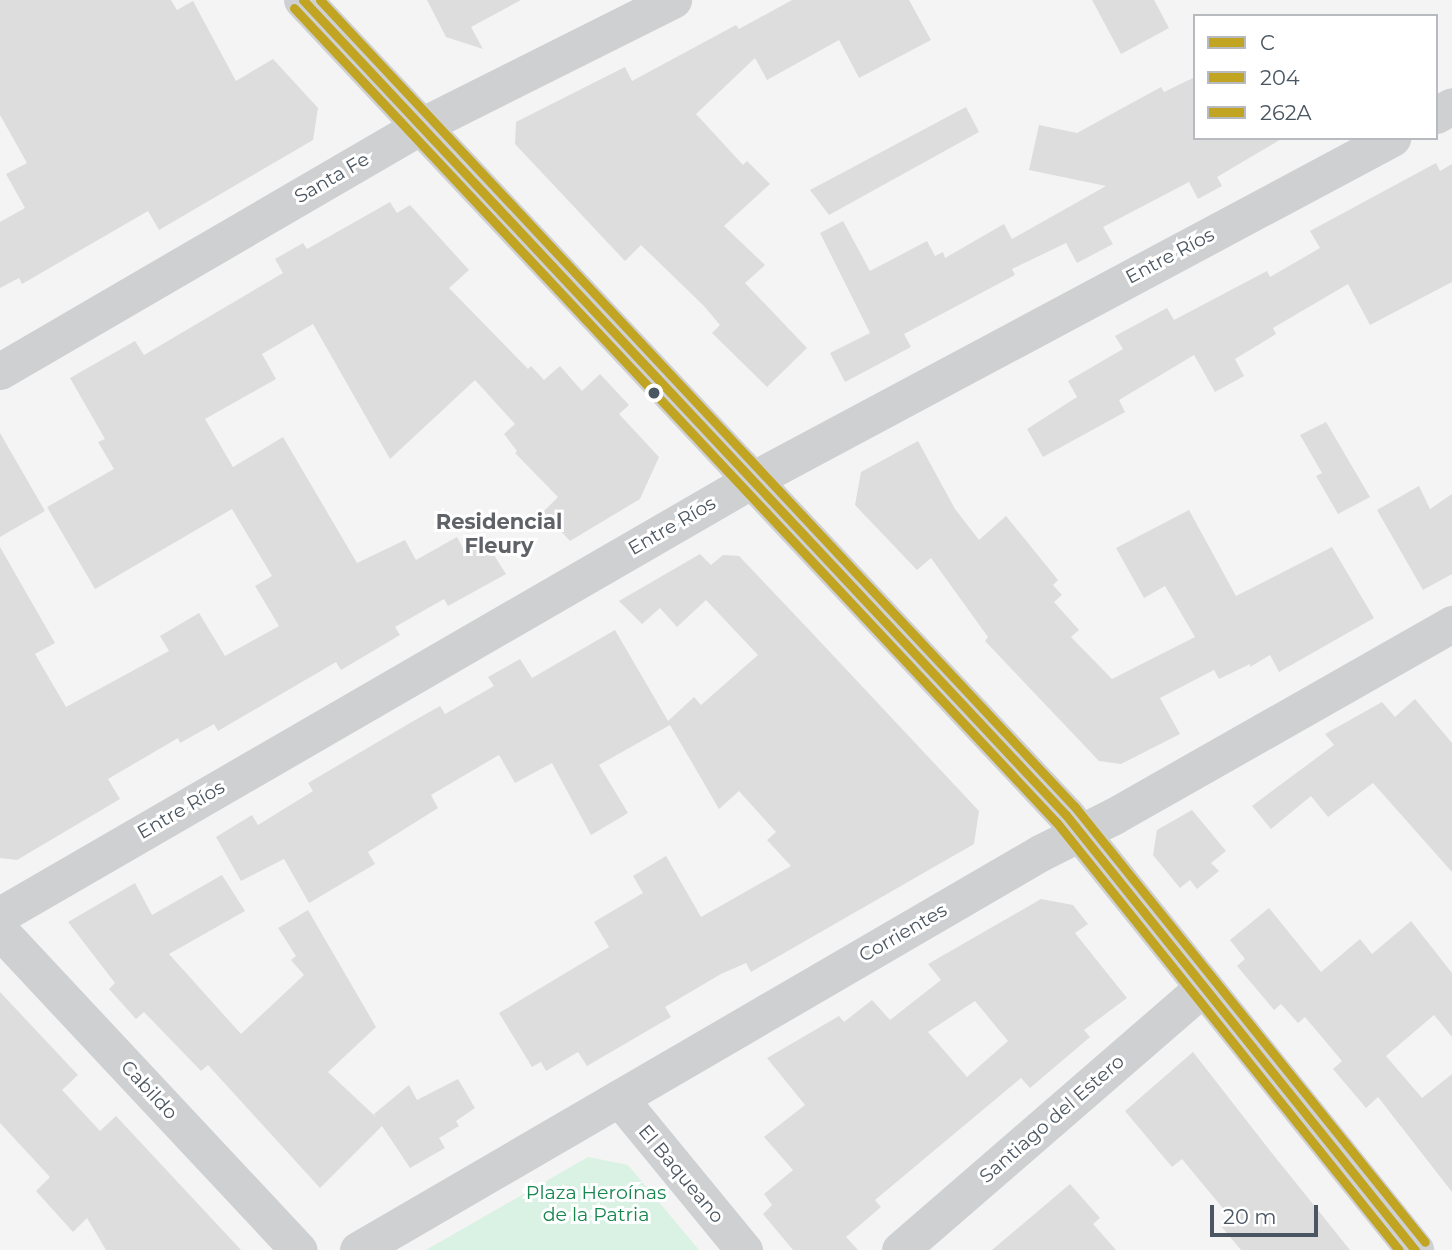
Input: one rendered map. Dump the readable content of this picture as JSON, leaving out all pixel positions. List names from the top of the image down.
{
  "streets": {
    "street": [
      "Santa Fe",
      "Entre Ríos",
      "Corrientes",
      "Cabildo",
      "Santiago del Estero",
      "El Baqueano"
    ]
  },
  "crossings": [
    ["Corrientes", "El Baqueano"]
  ],
  "districts": ["Residencial Fleury"],
  "parks": ["Plaza Heroínas de la Patria"],
  "lines": ["transit line C", "transit line 262A", "transit line 204"],
  "legend": ["C", "204", "262A"],
  "scale_bar": "20 m"
}
